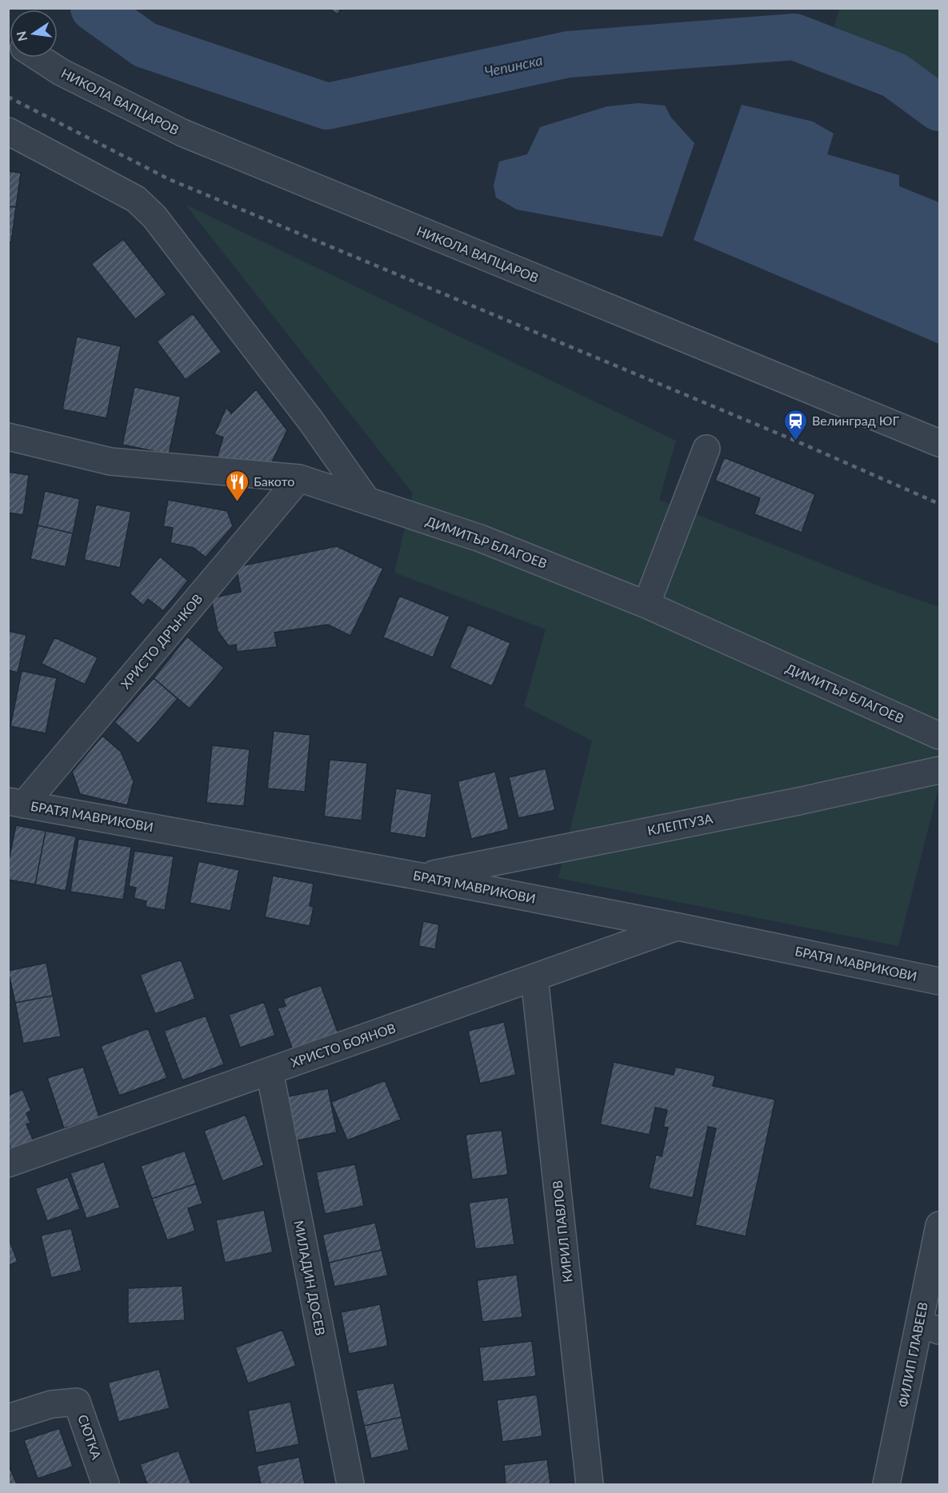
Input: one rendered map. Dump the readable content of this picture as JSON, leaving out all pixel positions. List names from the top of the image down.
{
  "streets": {
    "street": [
      "НИКОЛА ВАПЦАРОВ",
      "ДИМИТЪР БЛАГОЕВ",
      "ХРИСТО ДРЪНКОВ",
      "БРАТЯ МАВРИКОВИ",
      "КЛЕПТУЗА",
      "ХРИСТО БОЯНОВ",
      "КИРИЛ ПАВЛОВ",
      "МИЛАДИН ДОСЕВ",
      "ФИЛИП ГЛАВЕЕВ",
      "СЮТКА"
    ]
  },
  "crossings": [
    ["ДИМИТЪР БЛАГОЕВ", "ХРИСТО ДРЪНКОВ"],
    ["ХРИСТО ДРЪНКОВ", "БРАТЯ МАВРИКОВИ"],
    ["БРАТЯ МАВРИКОВИ", "КЛЕПТУЗА"],
    ["БРАТЯ МАВРИКОВИ", "ХРИСТО БОЯНОВ"],
    ["ХРИСТО БОЯНОВ", "КИРИЛ ПАВЛОВ"],
    ["ХРИСТО БОЯНОВ", "МИЛАДИН ДОСЕВ"]
  ],
  "water": ["Чепинска"],
  "places": {
    "station": ["Велинград ЮГ"],
    "restaurant": ["Бакото"]
  },
  "north": "left"
}
